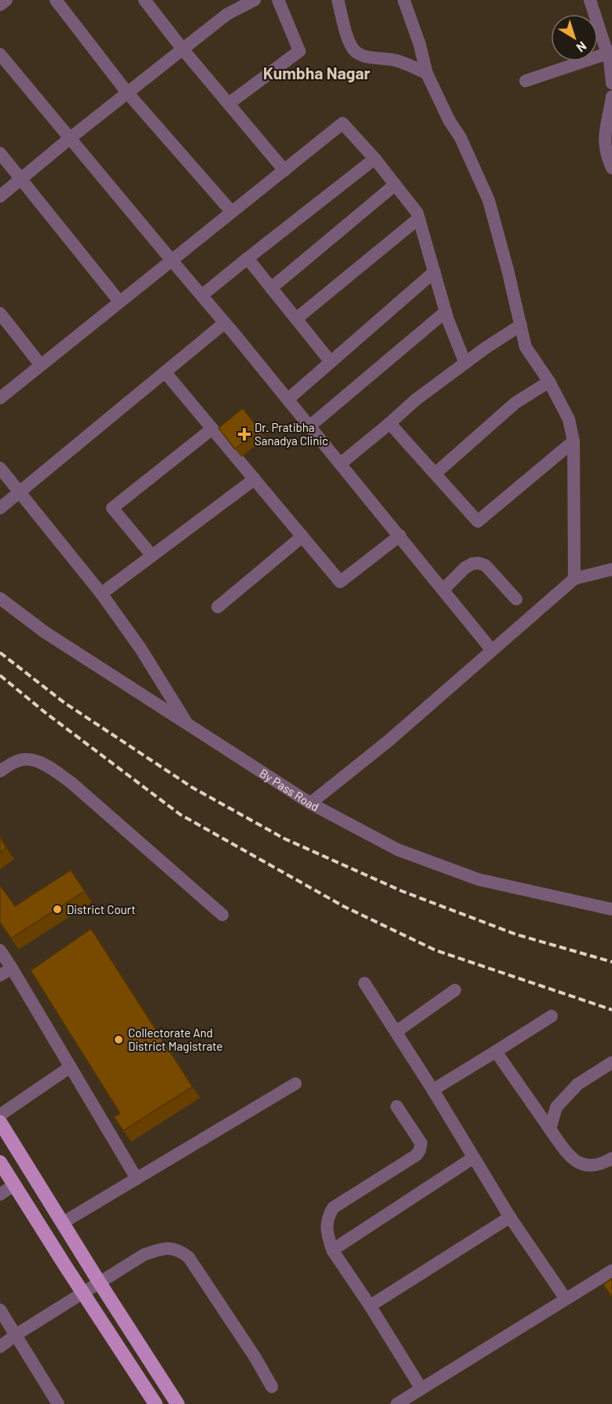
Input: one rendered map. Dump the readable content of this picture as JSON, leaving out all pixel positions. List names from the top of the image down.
{
  "streets": {
    "street": ["By Pass Road"]
  },
  "districts": ["Kumbha Nagar"],
  "places": {
    "health": ["Dr. Pratibha Sanadya Clinic"],
    "other": ["District Court", "Collectorate And District Magistrate"]
  },
  "north": "bottom right"
}
